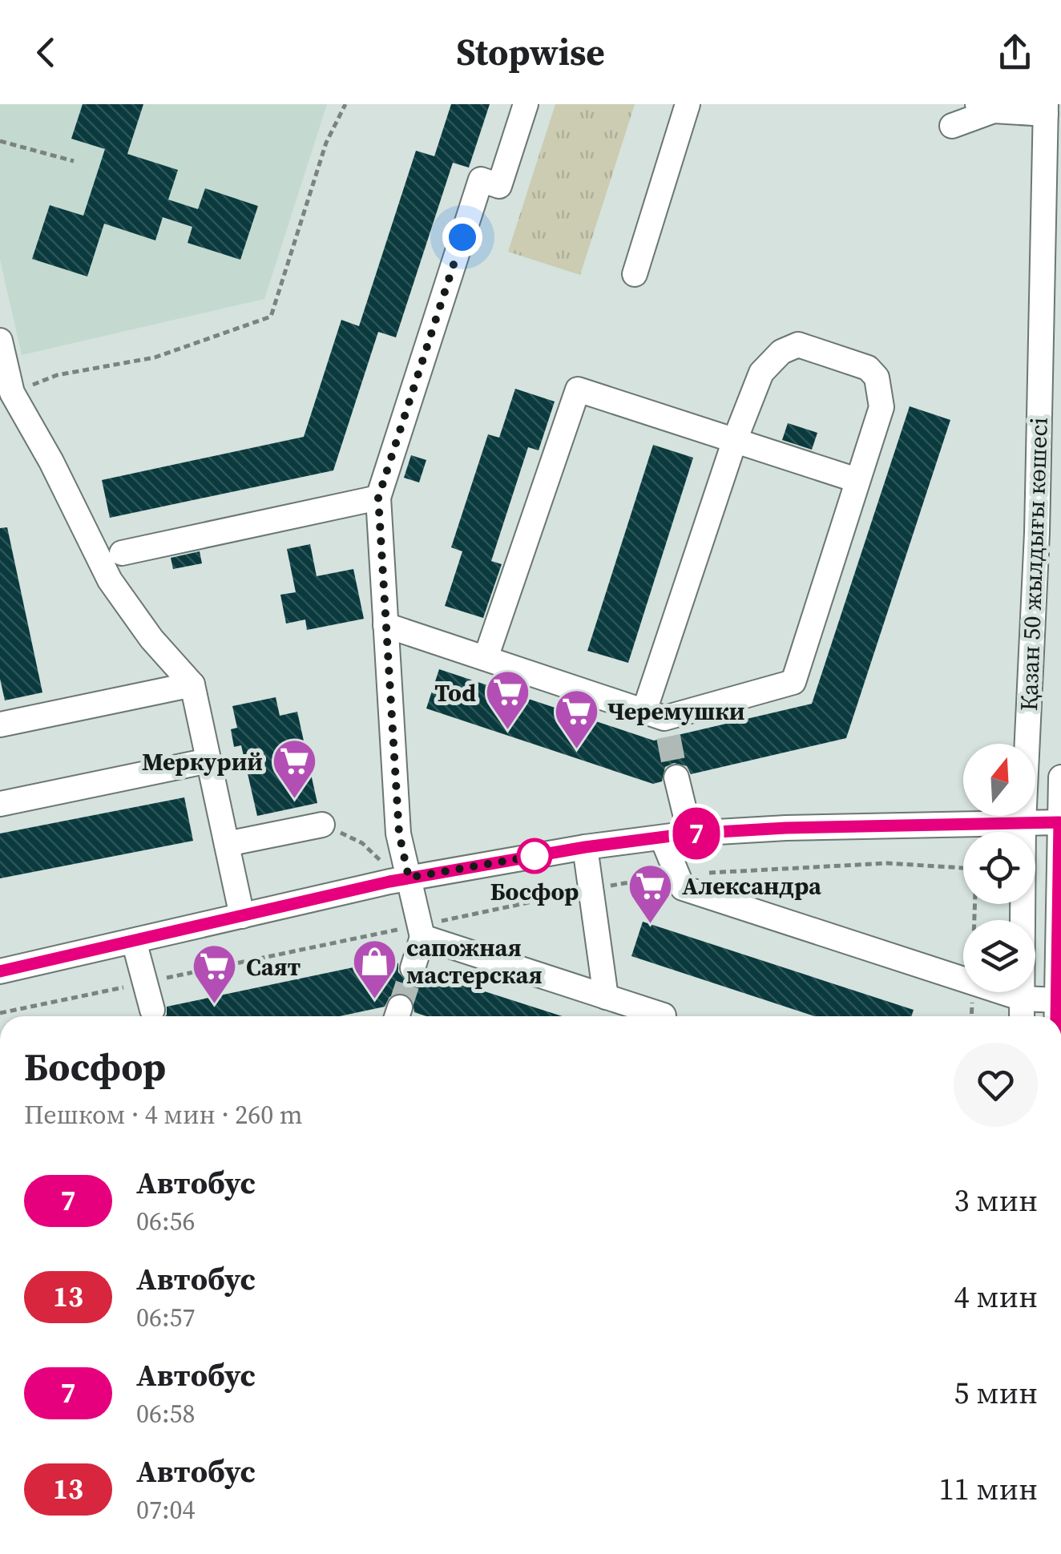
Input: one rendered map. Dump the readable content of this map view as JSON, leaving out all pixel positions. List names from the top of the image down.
{
  "streets": {
    "street": ["Қазан 50 жылдығы көшесі"]
  },
  "places": {
    "supermarket": [
      "Tod",
      "Черемушки",
      "Меркурий",
      "Александра",
      "Саят"
    ],
    "other": ["Босфор"],
    "shop": ["сапожная мастерская"]
  },
  "lines": ["bus line 7"],
  "north": "top",
  "page": {
    "header": "Stopwise",
    "on_map": "7",
    "heading": ["Босфор", "Пешком · 4 мин · 260 m"],
    "list": [
      {
        "mark": "7",
        "name": "Автобус",
        "note": "06:56",
        "value": "3 мин"
      },
      {
        "mark": "13",
        "name": "Автобус",
        "note": "06:57",
        "value": "4 мин"
      },
      {
        "mark": "7",
        "name": "Автобус",
        "note": "06:58",
        "value": "5 мин"
      },
      {
        "mark": "13",
        "name": "Автобус",
        "note": "07:04",
        "value": "11 мин"
      }
    ]
  }
}
